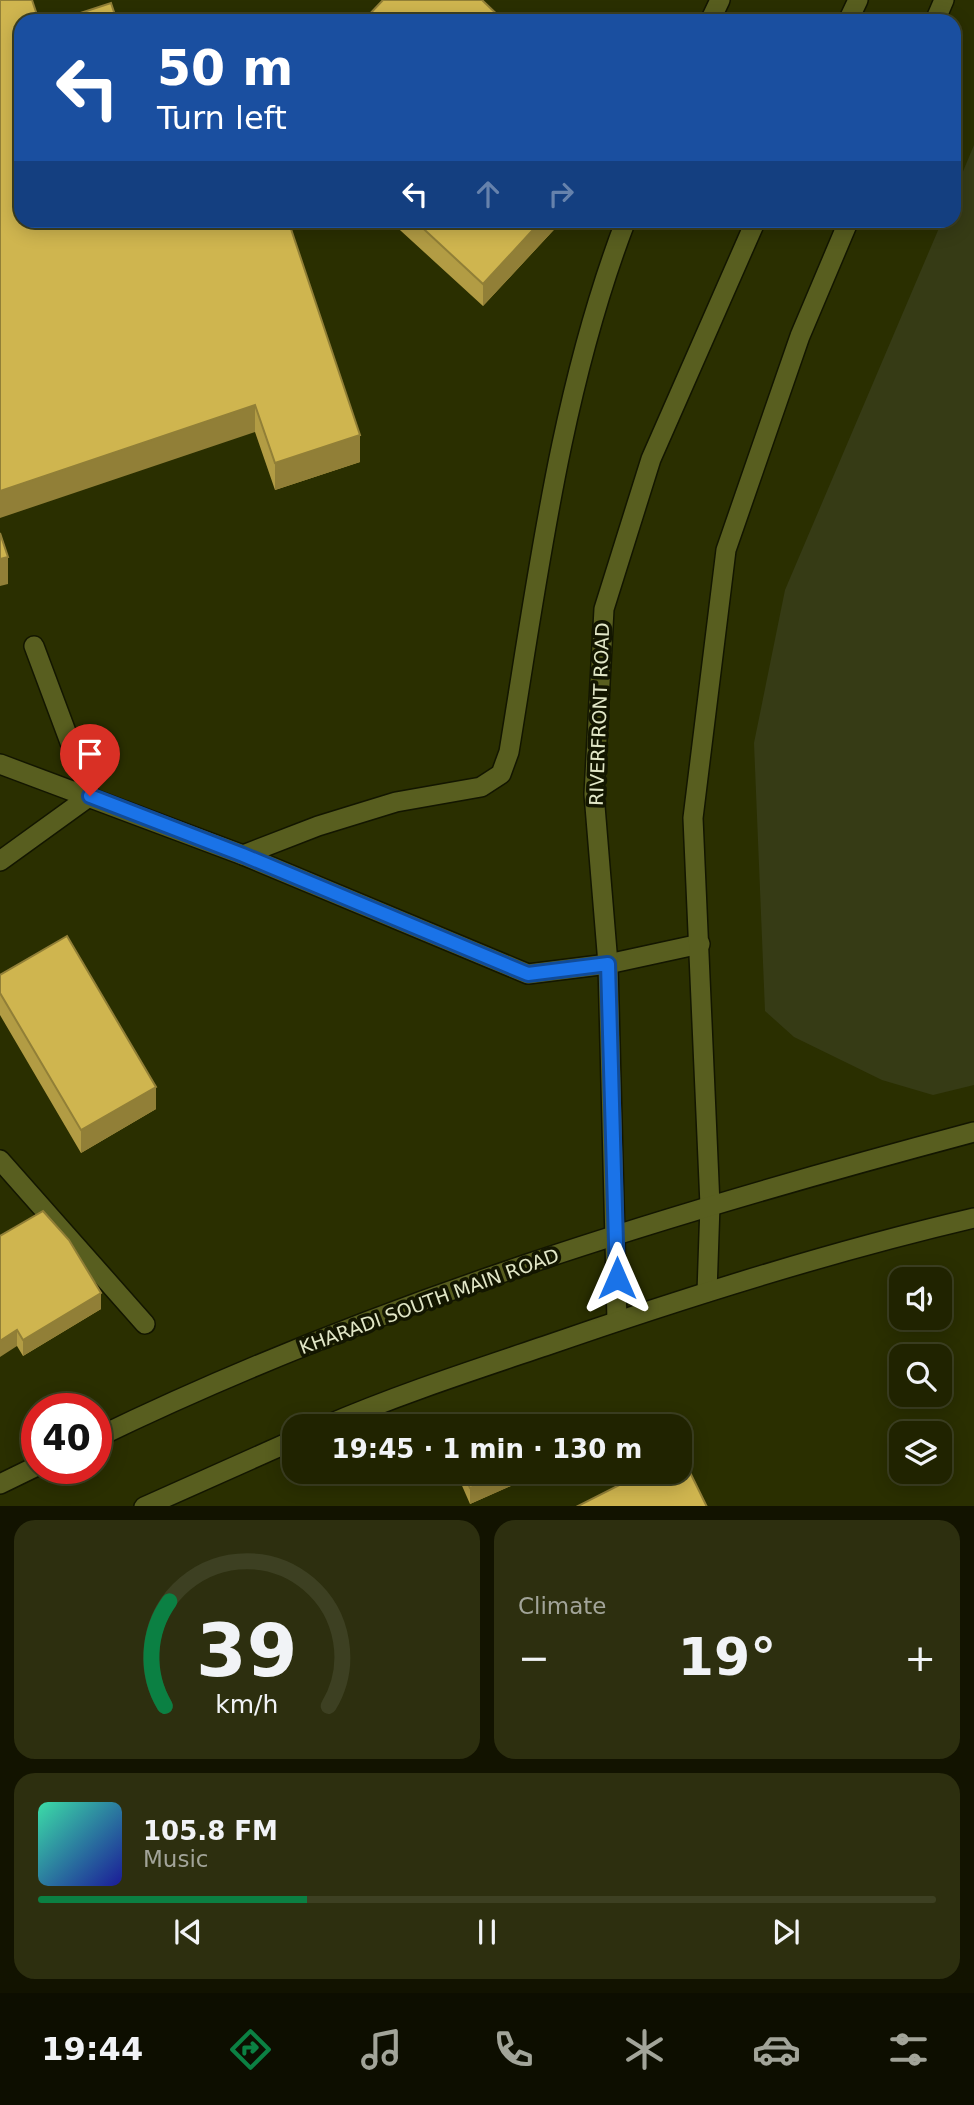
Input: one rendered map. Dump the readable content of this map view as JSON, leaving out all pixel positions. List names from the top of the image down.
{
  "streets": {
    "street": ["RIVERFRONT ROAD", "KHARADI SOUTH MAIN ROAD"]
  },
  "crossings": [
    ["RIVERFRONT ROAD", "KHARADI SOUTH MAIN ROAD"]
  ],
  "page": {
    "turn": ["50 m", "Turn left"],
    "limit": "40",
    "trip": "19:45 · 1 min · 130 m",
    "tile": "Climate",
    "heat": ["−", "19°", "+"],
    "song": ["105.8 FM", "Music"],
    "tabs": "19:44",
    "gauge": ["39", "km/h"]
  }
}
